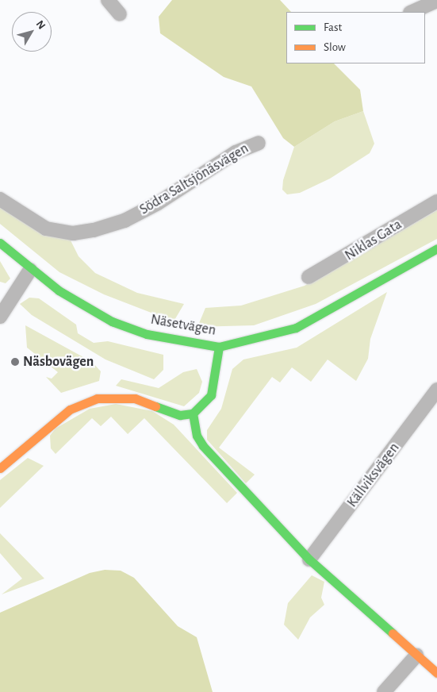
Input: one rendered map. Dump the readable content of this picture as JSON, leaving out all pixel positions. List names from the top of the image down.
{
  "streets": {
    "street": [
      "Södra Saltsjönäsvägen",
      "Niklas Gata",
      "Näsetvägen",
      "Källviksvägen"
    ]
  },
  "places": ["Näsbovägen"],
  "legend": ["Fast", "Slow"],
  "north": "top right"
}
